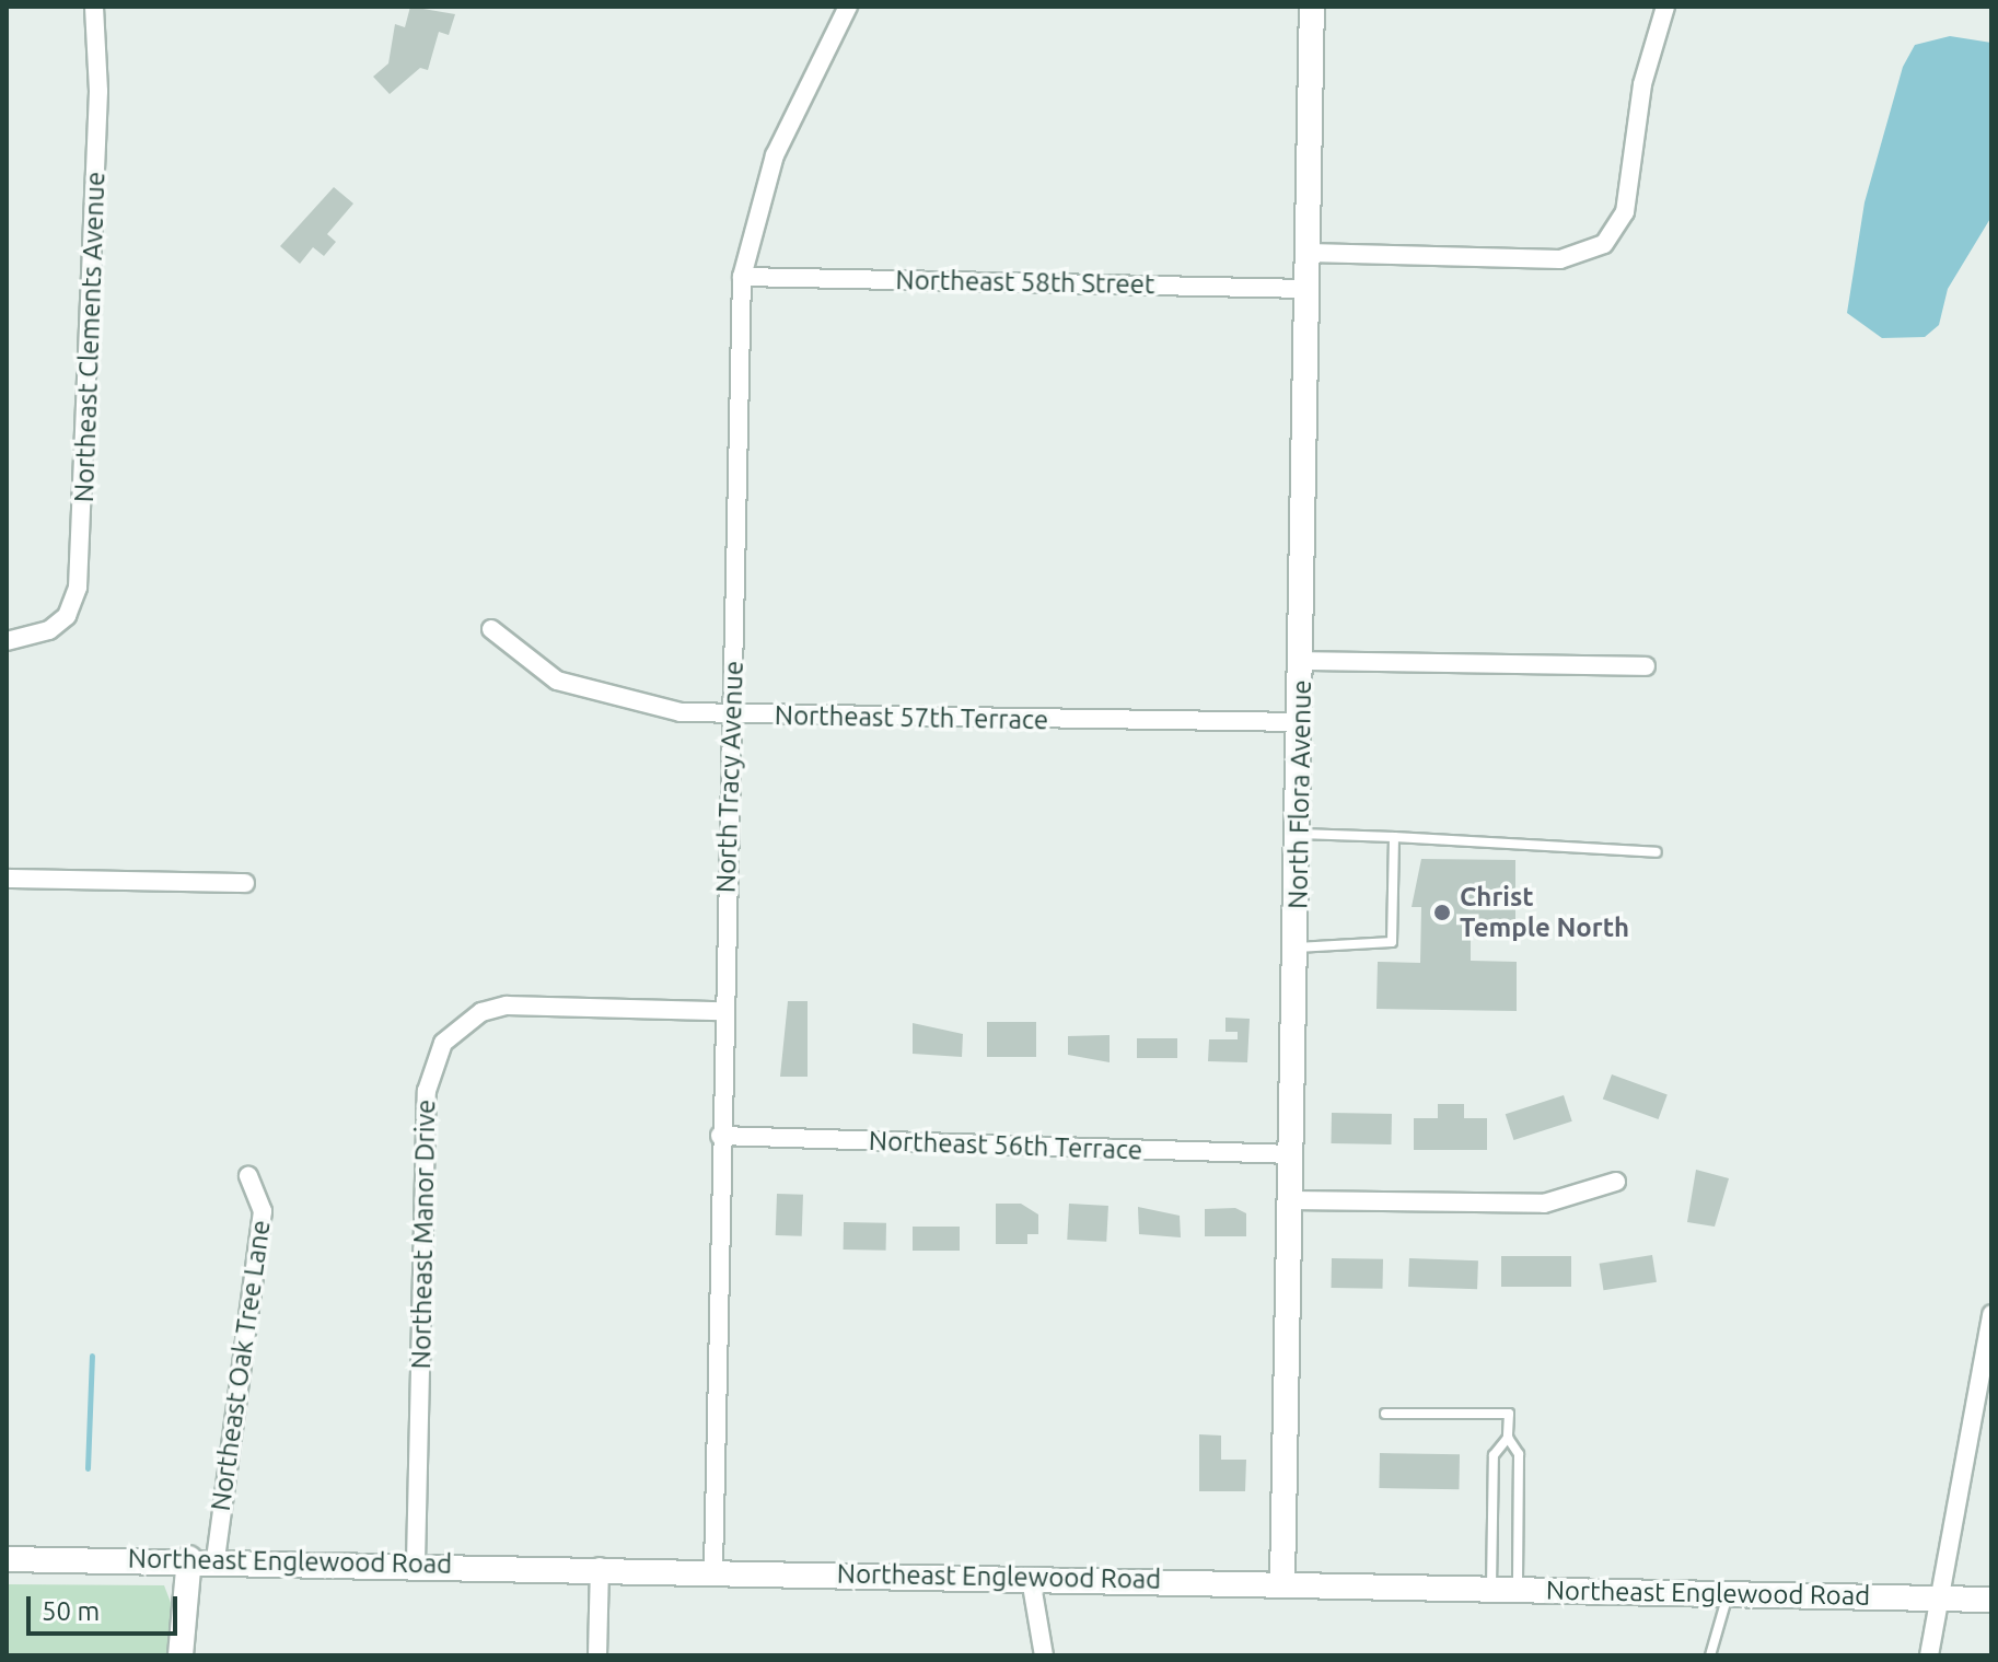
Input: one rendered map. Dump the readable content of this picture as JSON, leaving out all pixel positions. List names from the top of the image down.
{
  "streets": {
    "main road": ["North Flora Avenue", "Northeast Englewood Road"],
    "street": [
      "Northeast 58th Street",
      "Northeast Clements Avenue",
      "Northeast 57th Terrace",
      "North Tracy Avenue",
      "Northeast 56th Terrace",
      "Northeast Manor Drive",
      "Northeast Oak Tree Lane"
    ]
  },
  "crossings": [
    ["Northeast 58th Street", "North Tracy Avenue"],
    ["Northeast 58th Street", "North Flora Avenue"],
    ["Northeast 57th Terrace", "North Tracy Avenue"],
    ["Northeast 57th Terrace", "North Flora Avenue"],
    ["North Tracy Avenue", "Northeast 56th Terrace"],
    ["North Tracy Avenue", "Northeast Manor Drive"],
    ["North Tracy Avenue", "Northeast Englewood Road"],
    ["North Flora Avenue", "Northeast 56th Terrace"],
    ["North Flora Avenue", "Northeast Englewood Road"],
    ["Northeast Manor Drive", "Northeast Englewood Road"],
    ["Northeast Oak Tree Lane", "Northeast Englewood Road"]
  ],
  "places": ["Christ Temple North"],
  "scale_bar": "50 m"
}
